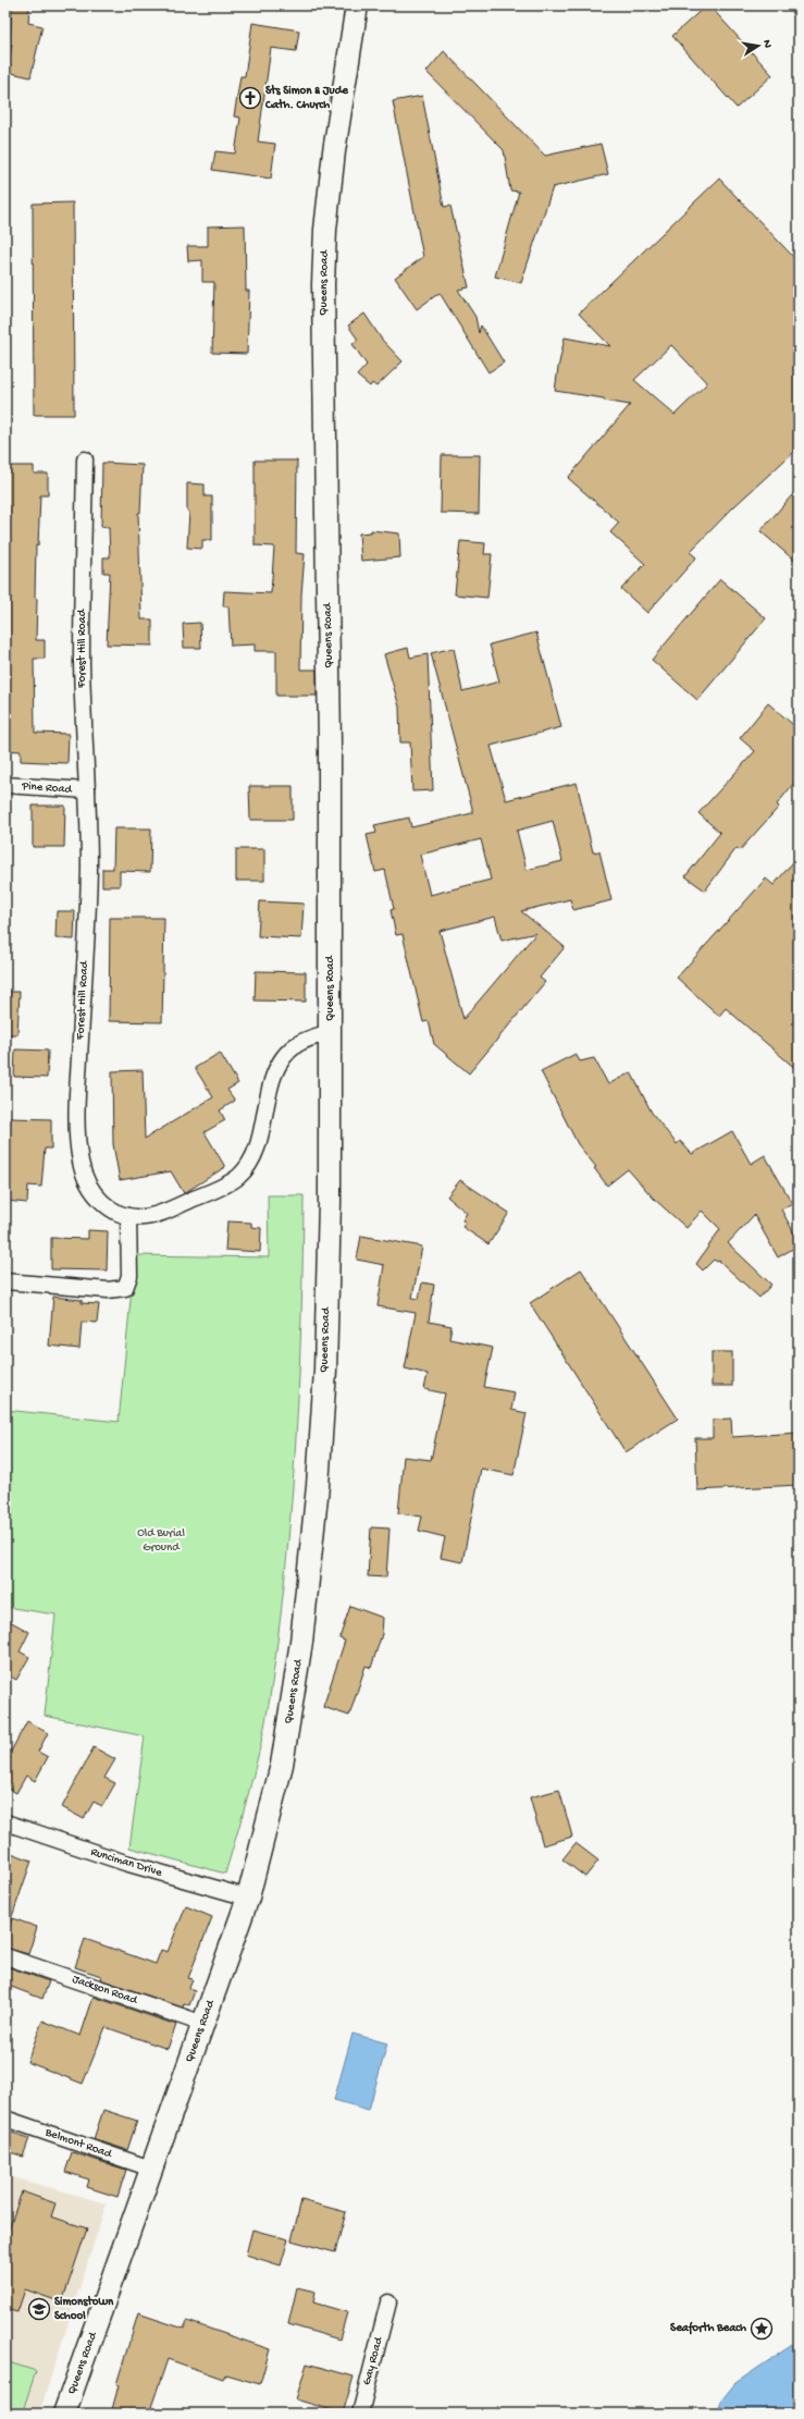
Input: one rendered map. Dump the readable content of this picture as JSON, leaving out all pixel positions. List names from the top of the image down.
{
  "streets": {
    "main road": ["Queens Road"],
    "street": [
      "Forest Hill Road",
      "Pine Road",
      "Runciman Drive",
      "Jackson Road",
      "Belmont Road",
      "Gay Road"
    ]
  },
  "crossings": [
    ["Queens Road", "Forest Hill Road"],
    ["Queens Road", "Runciman Drive"],
    ["Queens Road", "Jackson Road"],
    ["Queens Road", "Belmont Road"],
    ["Forest Hill Road", "Pine Road"]
  ],
  "parks": ["Old Burial Ground"],
  "places": {
    "church": ["Sts Simon & Jude Cath. Church"],
    "school or university": ["Simonstown School"],
    "place": ["Seaforth Beach"]
  },
  "north": "right"
}
